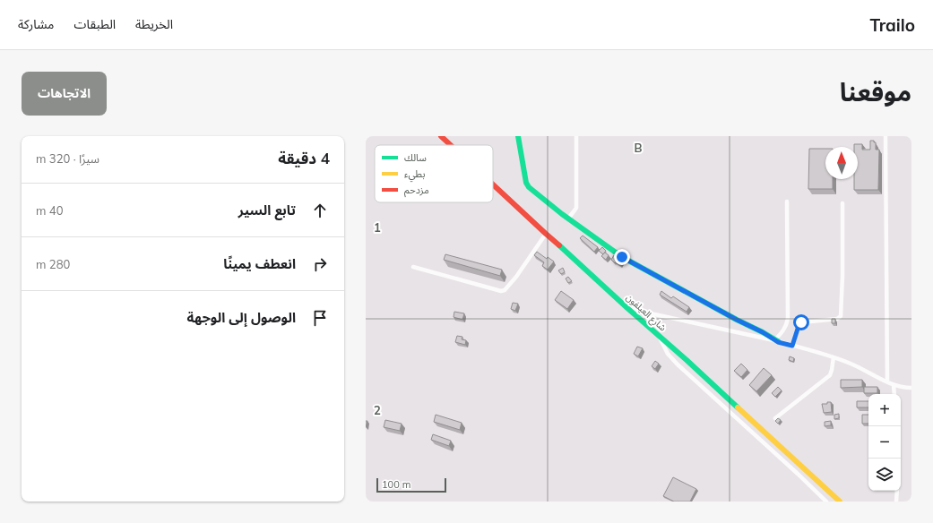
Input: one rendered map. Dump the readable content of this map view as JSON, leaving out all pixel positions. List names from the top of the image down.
{
  "streets": {
    "main road": ["شارع العيلفون"]
  },
  "legend": ["سالك", "بطيء", "مزدحم"],
  "scale_bar": "100 m",
  "north": "top",
  "page": {
    "header": "Trailo",
    "nav": ["الخريطة", "الطبقات", "مشاركة"],
    "title": "موقعنا",
    "buttons": "الاتجاهات",
    "heading": ["4 دقيقة", "سيرًا · 320 m"],
    "list": [
      ["تابع السير", "40 m"],
      ["انعطف يمينًا", "280 m"],
      "الوصول إلى الوجهة"
    ],
    "map_buttons": ["+", "−"],
    "scale": "100 m"
  },
  "grid": {
    "columns": ["B"],
    "rows": ["1", "2"]
  }
}
